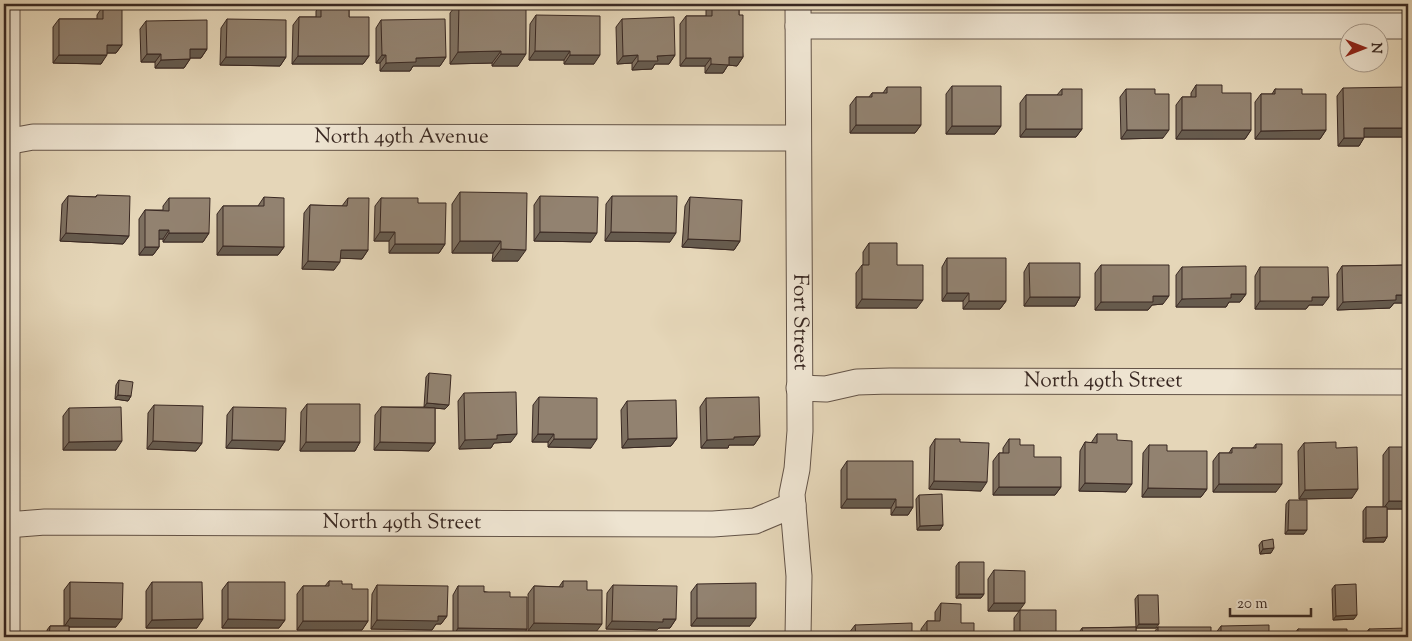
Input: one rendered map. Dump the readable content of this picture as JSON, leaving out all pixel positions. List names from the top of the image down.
{
  "streets": {
    "street": ["North 49th Avenue", "Fort Street", "North 49th Street"]
  },
  "crossings": [
    ["North 49th Avenue", "Fort Street"],
    ["Fort Street", "North 49th Street"]
  ],
  "scale_bar": "20 m",
  "north": "right"
}
